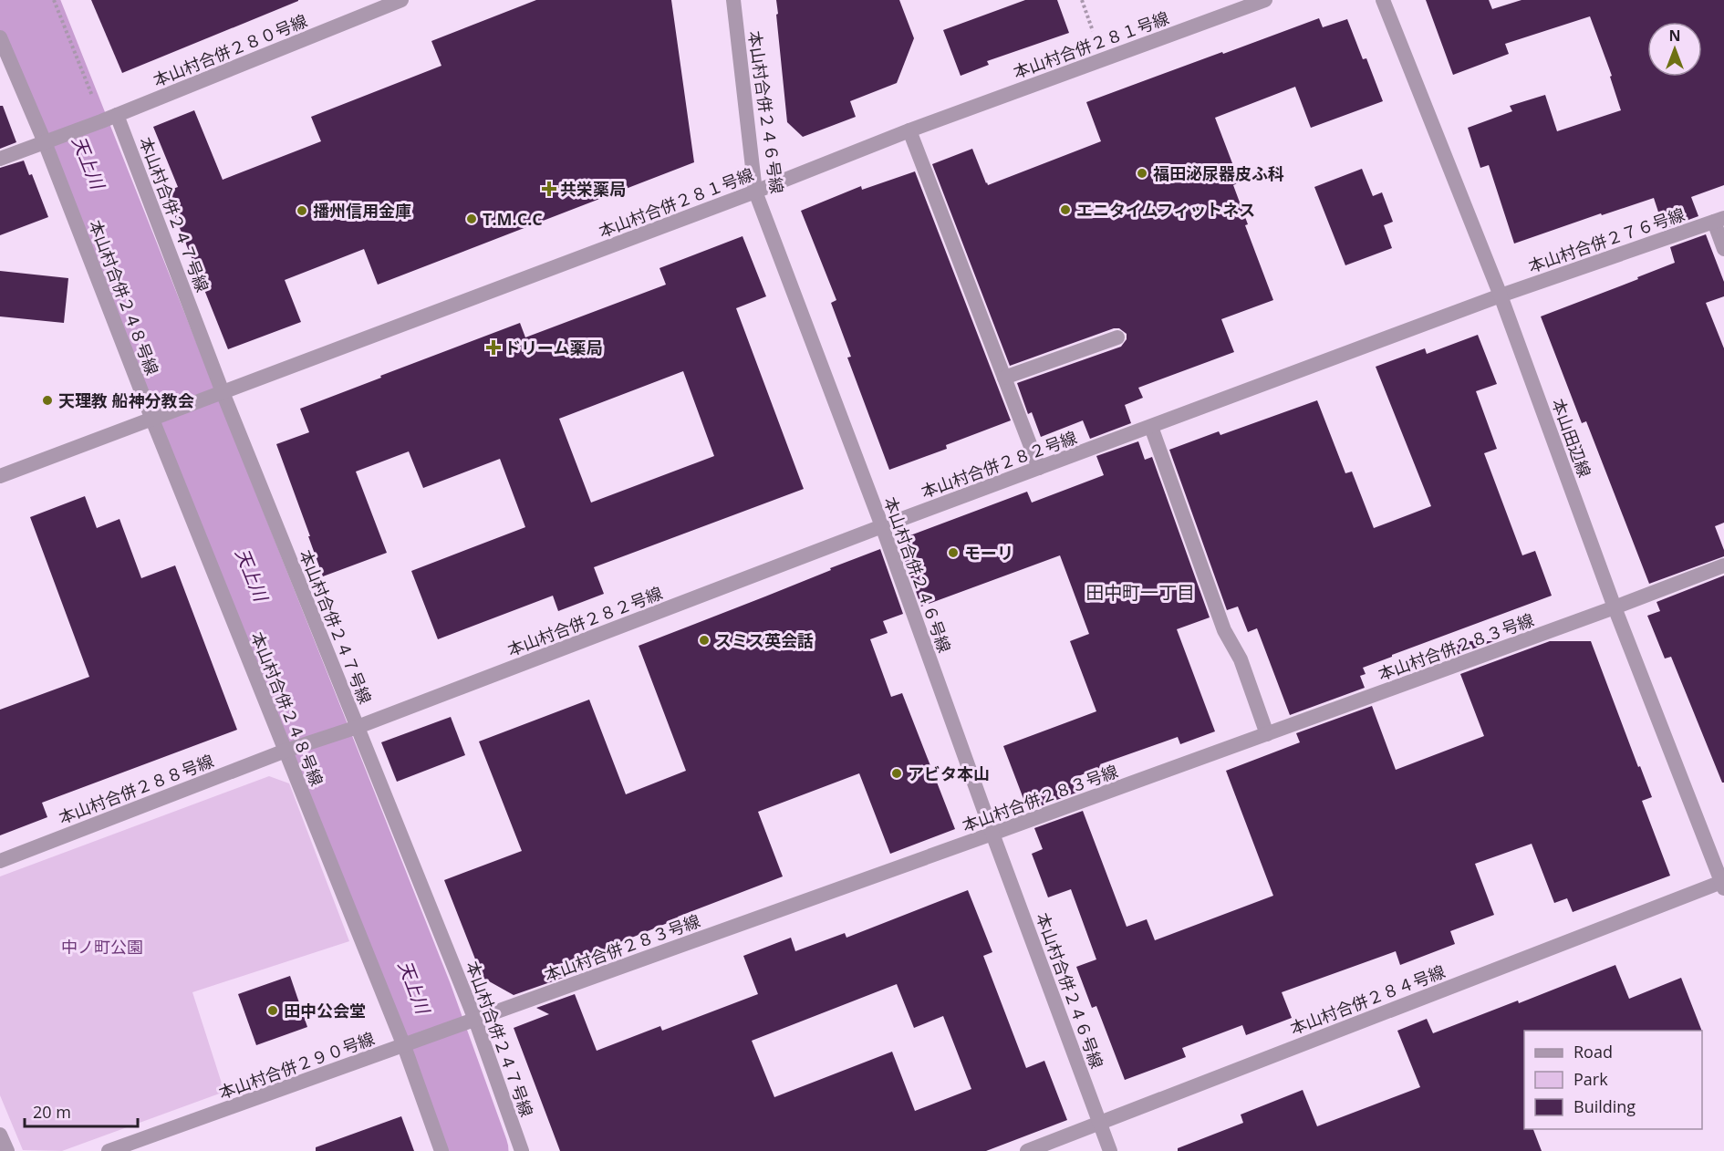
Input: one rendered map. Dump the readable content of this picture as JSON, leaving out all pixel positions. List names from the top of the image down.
{
  "streets": {
    "street": [
      "本山村合併２８１号線",
      "本山村合併２８０号線",
      "本山村合併２４６号線",
      "本山村合併２４７号線",
      "本山村合併２７６号線",
      "本山村合併２４８号線",
      "本山田辺線",
      "本山村合併２８２号線",
      "本山村合併２８３号線",
      "本山村合併２８８号線",
      "本山村合併２８４号線",
      "本山村合併２９０号線"
    ]
  },
  "crossings": [
    ["本山村合併２８１号線", "本山村合併２４６号線"],
    ["本山村合併２８１号線", "本山村合併２４７号線"],
    ["本山村合併２８１号線", "本山村合併２４８号線"],
    ["本山村合併２８０号線", "本山村合併２４７号線"],
    ["本山村合併２８０号線", "本山村合併２４８号線"],
    ["本山村合併２４６号線", "本山村合併２８２号線"],
    ["本山村合併２４６号線", "本山村合併２８３号線"],
    ["本山村合併２４６号線", "本山村合併２８４号線"],
    ["本山村合併２４７号線", "本山村合併２８２号線"],
    ["本山村合併２４７号線", "本山村合併２８３号線"],
    ["本山村合併２７６号線", "本山田辺線"],
    ["本山村合併２７６号線", "本山村合併２８２号線"],
    ["本山村合併２４８号線", "本山村合併２８２号線"],
    ["本山村合併２４８号線", "本山村合併２８３号線"],
    ["本山村合併２４８号線", "本山村合併２８８号線"],
    ["本山村合併２４８号線", "本山村合併２９０号線"],
    ["本山田辺線", "本山村合併２８２号線"],
    ["本山田辺線", "本山村合併２８３号線"],
    ["本山田辺線", "本山村合併２８４号線"],
    ["本山村合併２８２号線", "本山村合併２８８号線"],
    ["本山村合併２８３号線", "本山村合併２９０号線"]
  ],
  "districts": ["田中町一丁目"],
  "water": ["天上川"],
  "parks": ["中ノ町公園"],
  "places": {
    "other": [
      "福田泌尿器皮ふ科",
      "エニタイムフィットネス",
      "播州信用金庫",
      "T.M.C.C",
      "天理教 船神分教会",
      "モーリ",
      "スミス英会話",
      "アビタ本山",
      "田中公会堂"
    ],
    "health": ["共栄薬局", "ドリーム薬局"]
  },
  "legend": ["Road", "Park", "Building"],
  "scale_bar": "20 m",
  "north": "top"
}
